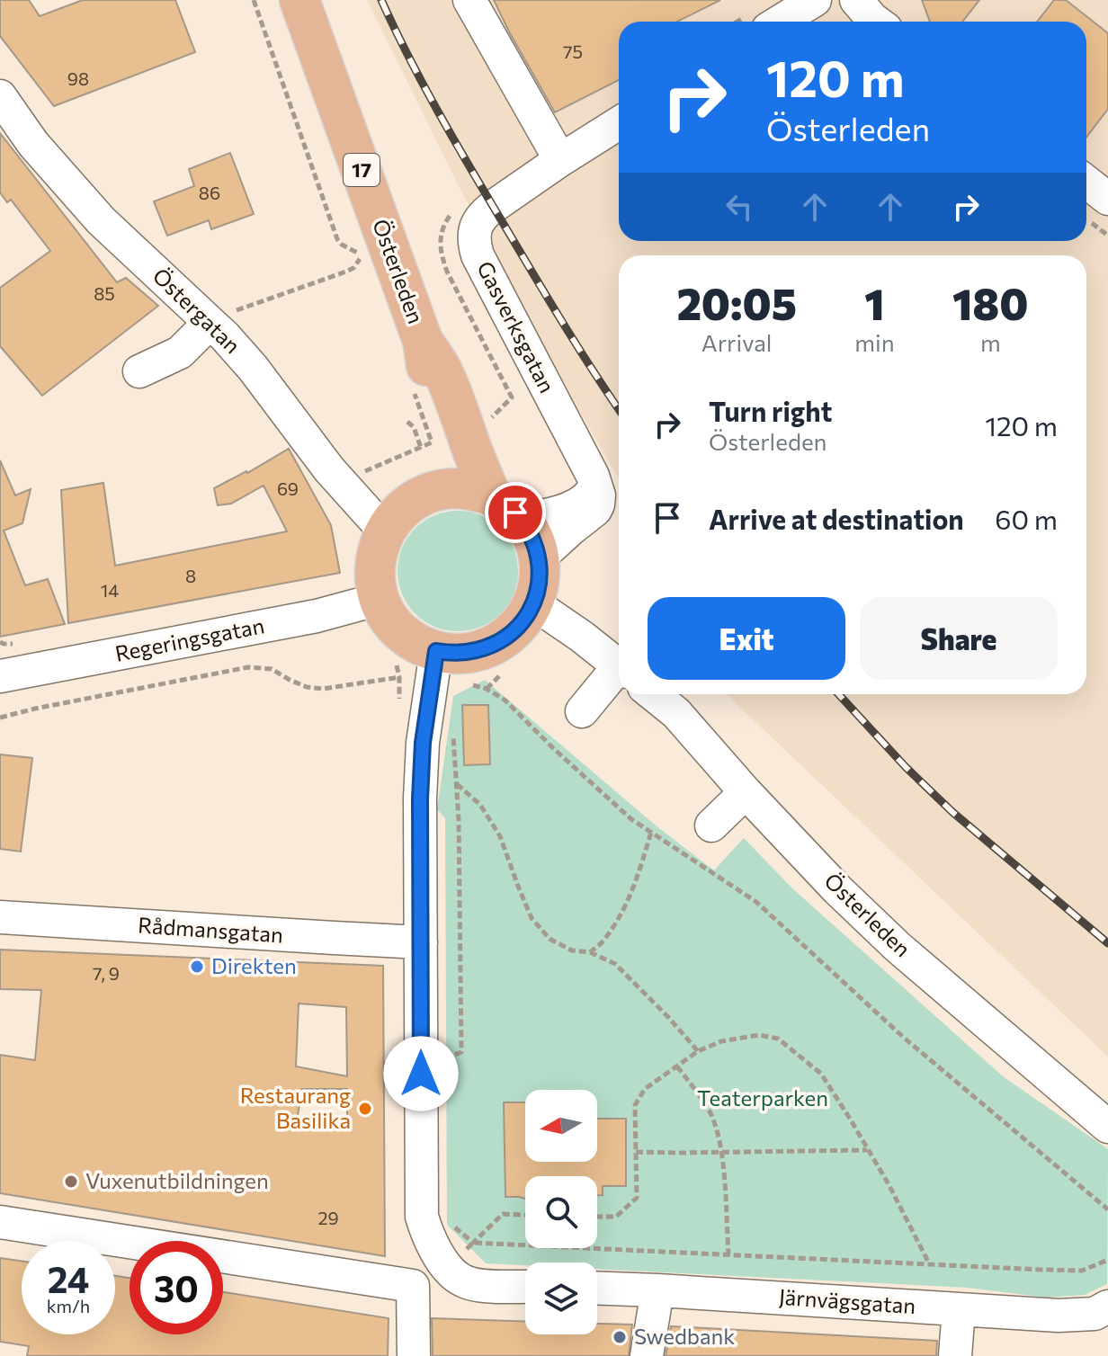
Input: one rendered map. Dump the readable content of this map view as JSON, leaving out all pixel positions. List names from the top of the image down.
{
  "streets": {
    "main road": ["17", "Österleden"],
    "street": [
      "Östergatan",
      "Gasverksgatan",
      "Regeringsgatan",
      "Rådmansgatan",
      "Järnvägsgatan"
    ]
  },
  "crossings": [
    ["Österleden", "Östergatan"],
    ["Österleden", "Gasverksgatan"],
    ["Österleden", "Regeringsgatan"],
    ["Östergatan", "Gasverksgatan"],
    ["Östergatan", "Regeringsgatan"],
    ["Gasverksgatan", "Regeringsgatan"]
  ],
  "parks": ["Teaterparken"],
  "places": [
    "Direkten",
    "Restaurang Basilika",
    "Vuxenutbildningen",
    "Swedbank"
  ],
  "house_numbers": [
    "75",
    "98",
    "86",
    "85",
    "69",
    "8",
    "14",
    "7, 9",
    "29"
  ],
  "north": "left",
  "page": {
    "turn": ["120 m", "Österleden"],
    "eta": [
      "20:05",
      "Arrival",
      "1",
      "min",
      "180",
      "m"
    ],
    "list": [
      {
        "name": "Turn right",
        "note": "Österleden",
        "value": "120 m"
      },
      {
        "name": "Arrive at destination",
        "value": "60 m"
      }
    ],
    "buttons": ["Exit", "Share"],
    "speed": "24 km/h",
    "limit": "30"
  }
}
